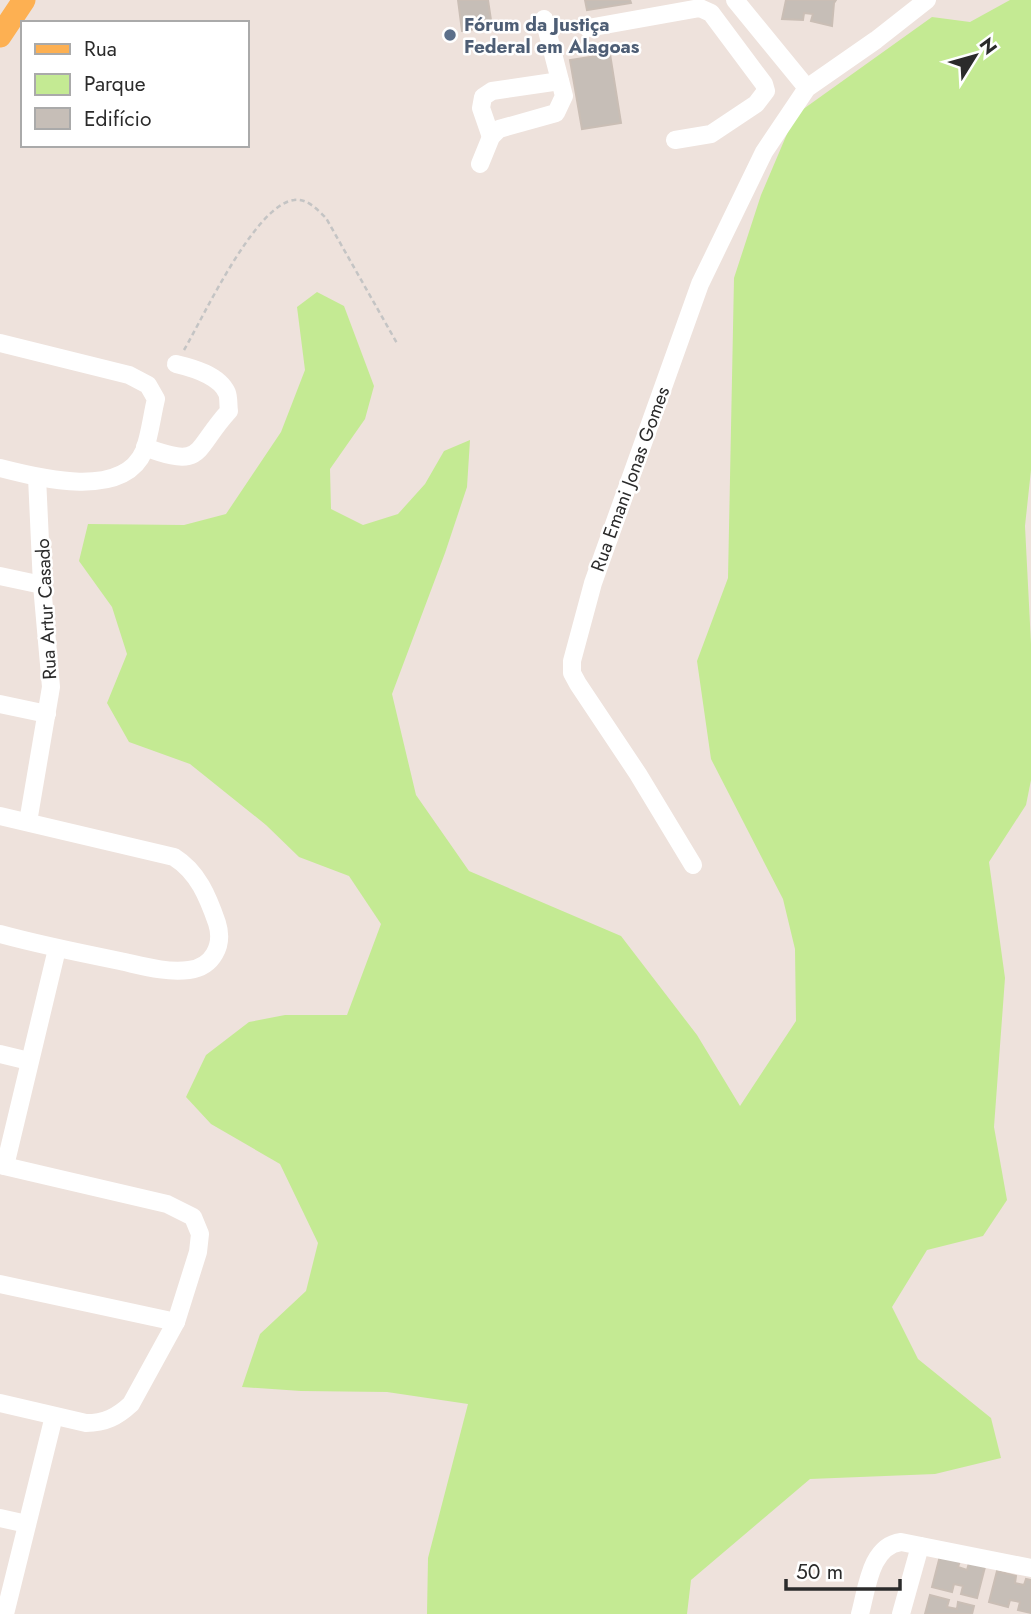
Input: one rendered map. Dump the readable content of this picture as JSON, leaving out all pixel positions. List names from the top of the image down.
{
  "streets": {
    "street": ["Rua Emani Jonas Gomes", "Rua Artur Casado"]
  },
  "places": ["Fórum da Justiça Federal em Alagoas"],
  "legend": ["Rua", "Parque", "Edifício"],
  "scale_bar": "50 m",
  "north": "top right"
}
